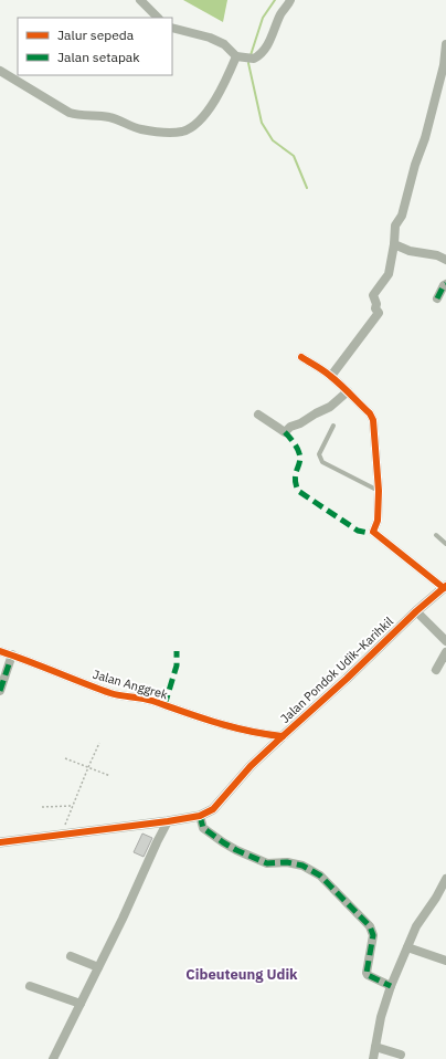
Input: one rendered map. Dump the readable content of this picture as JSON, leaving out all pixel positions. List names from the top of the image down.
{
  "streets": {
    "street": ["Jalan Pondok Udik–Karihkil", "Jalan Anggrek"]
  },
  "crossings": [
    ["Jalan Pondok Udik–Karihkil", "Jalan Anggrek"]
  ],
  "districts": ["Cibeuteung Udik"],
  "legend": ["Jalur sepeda", "Jalan setapak"]
}
